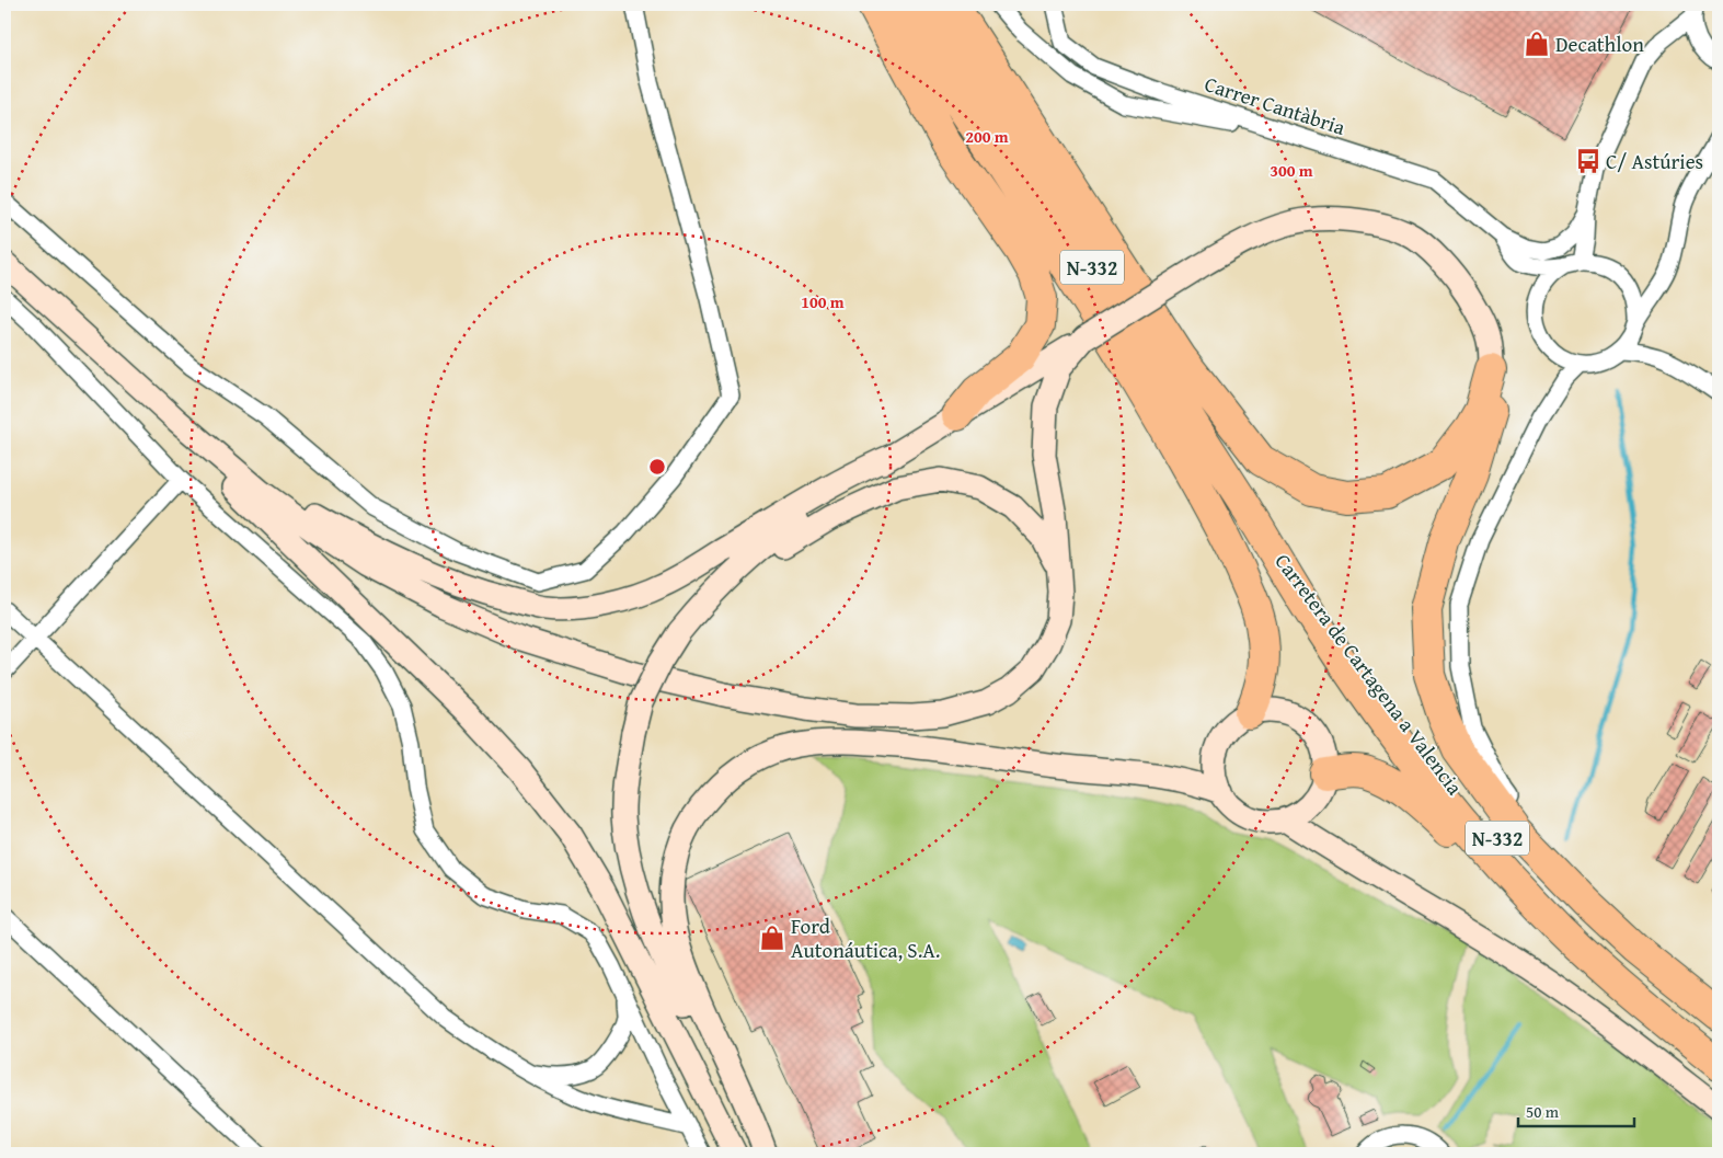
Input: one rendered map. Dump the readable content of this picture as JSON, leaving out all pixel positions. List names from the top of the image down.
{
  "streets": {
    "highway": ["N-332", "Carretera de Cartagena a Valencia"],
    "street": ["Carrer Cantàbria"]
  },
  "places": {
    "shop": ["Decathlon", "Ford Autonáutica, S.A."],
    "bus stop": ["C/ Astúries"]
  },
  "scale_bar": "50 m",
  "rings": ["200 m", "300 m", "100 m"]
}
